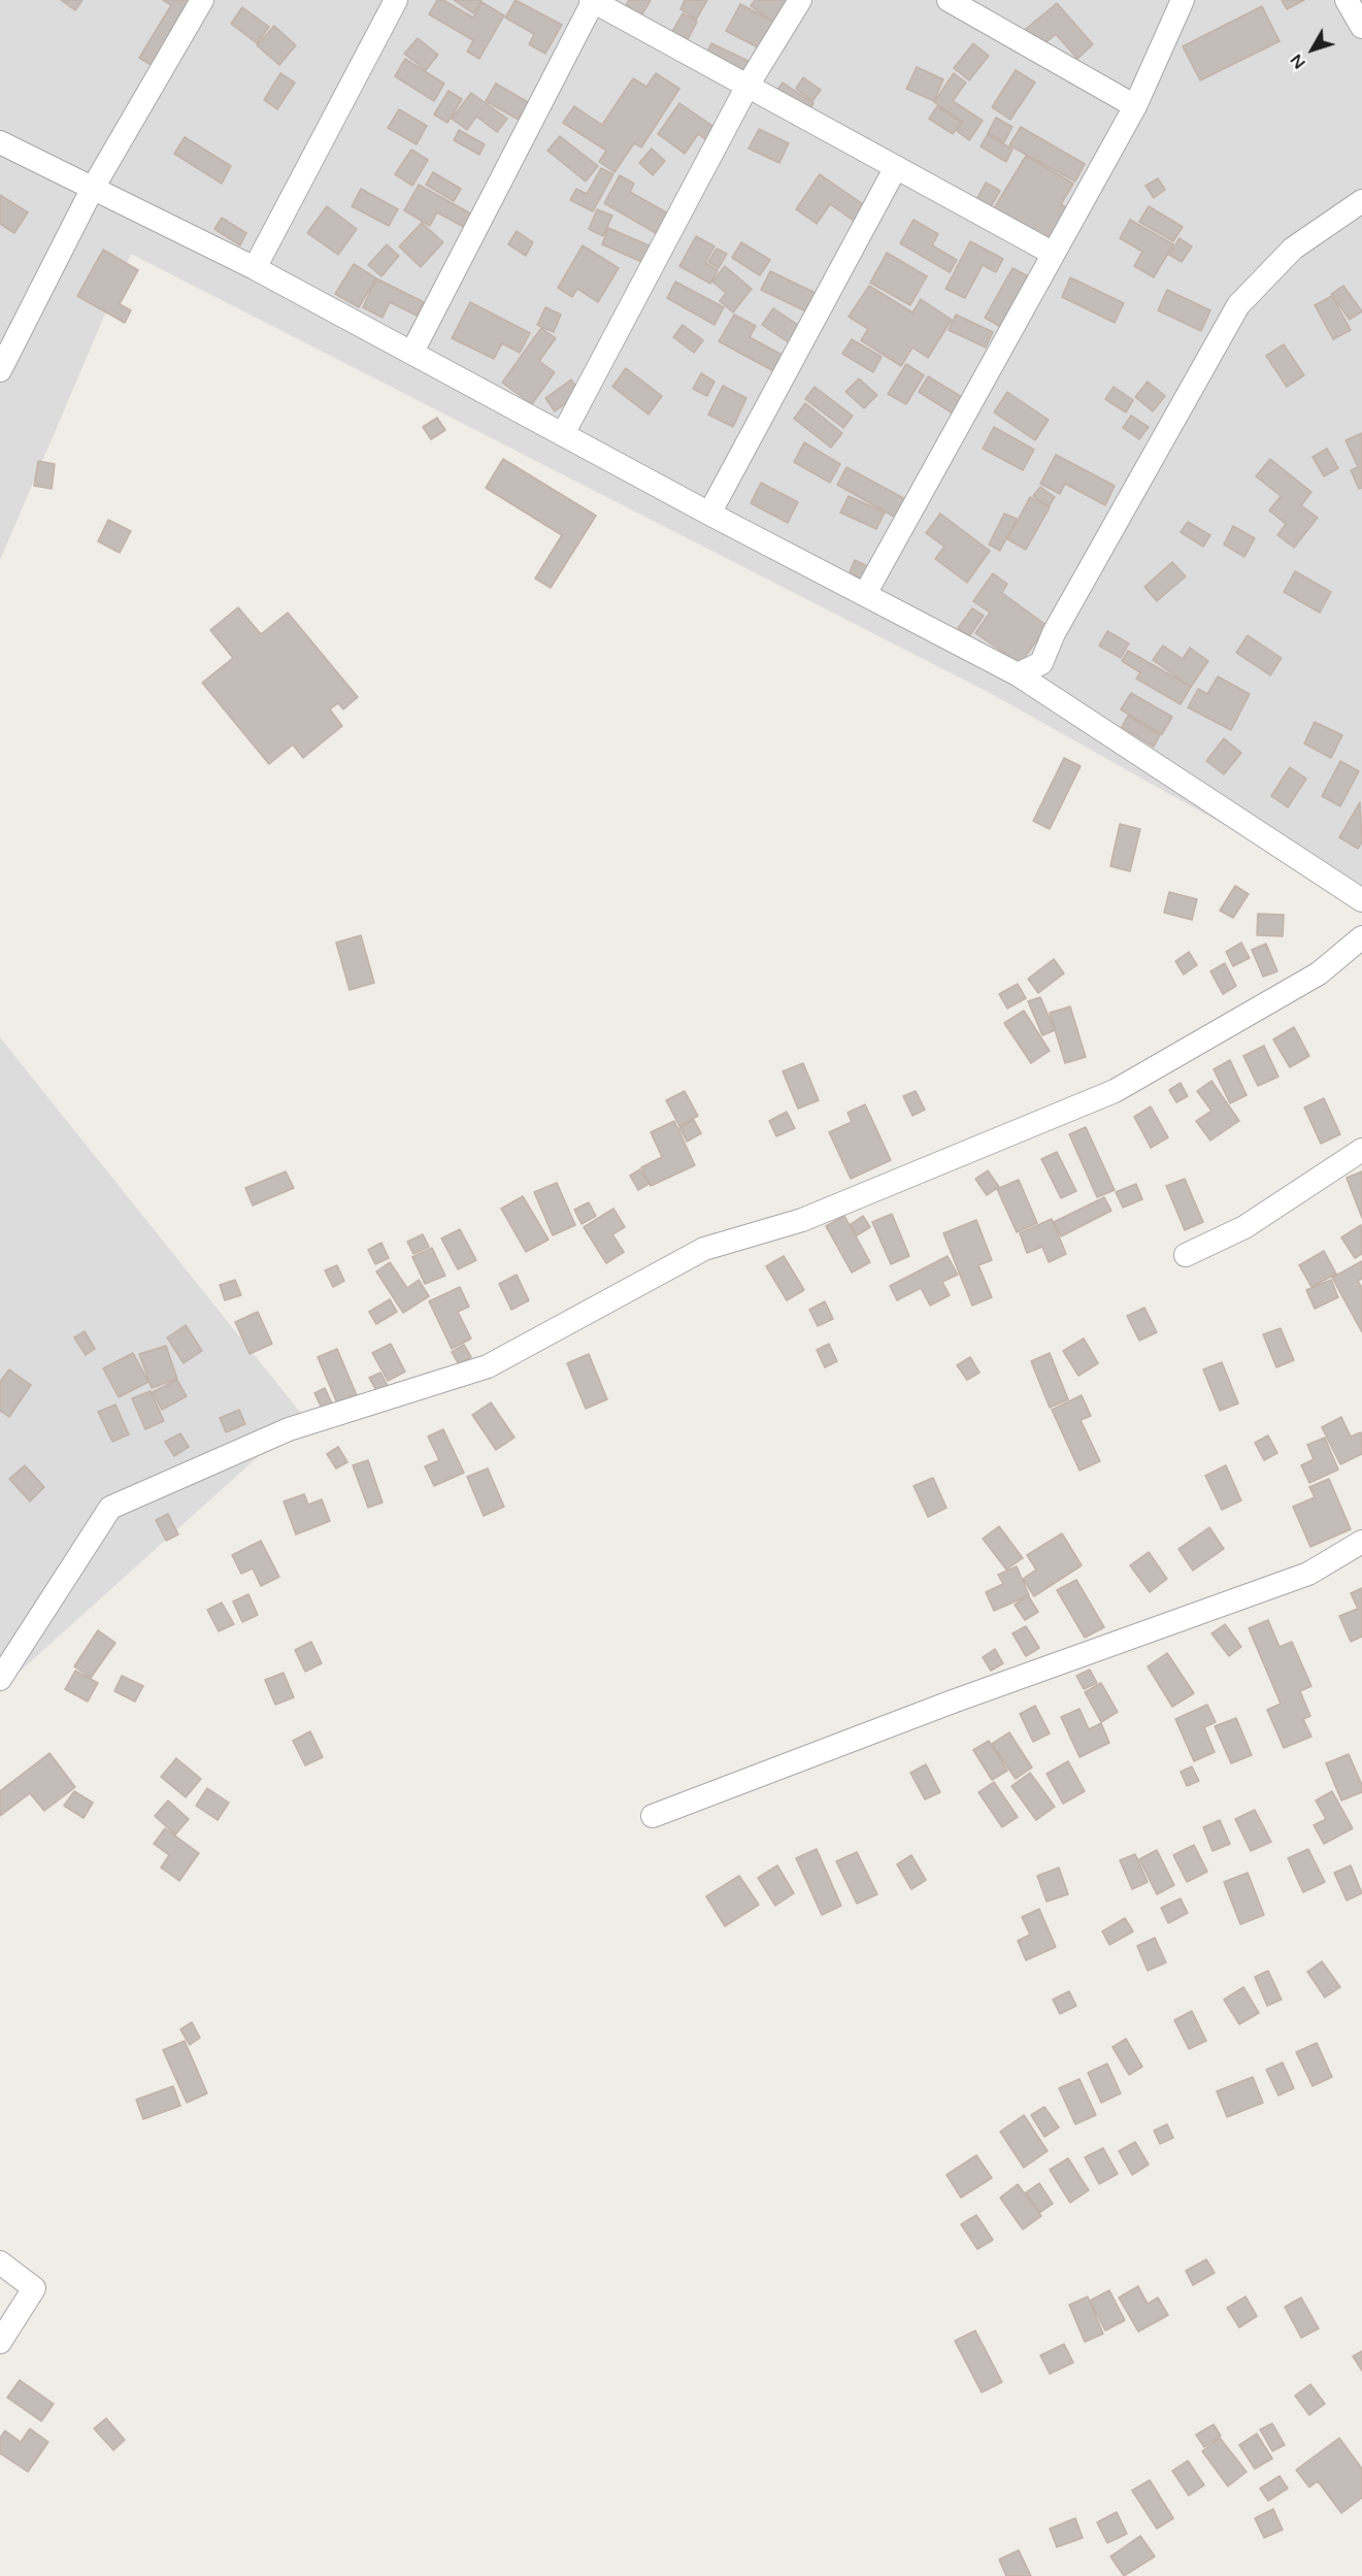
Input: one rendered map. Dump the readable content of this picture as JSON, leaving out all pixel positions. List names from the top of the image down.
{
  "north": "bottom left"
}
